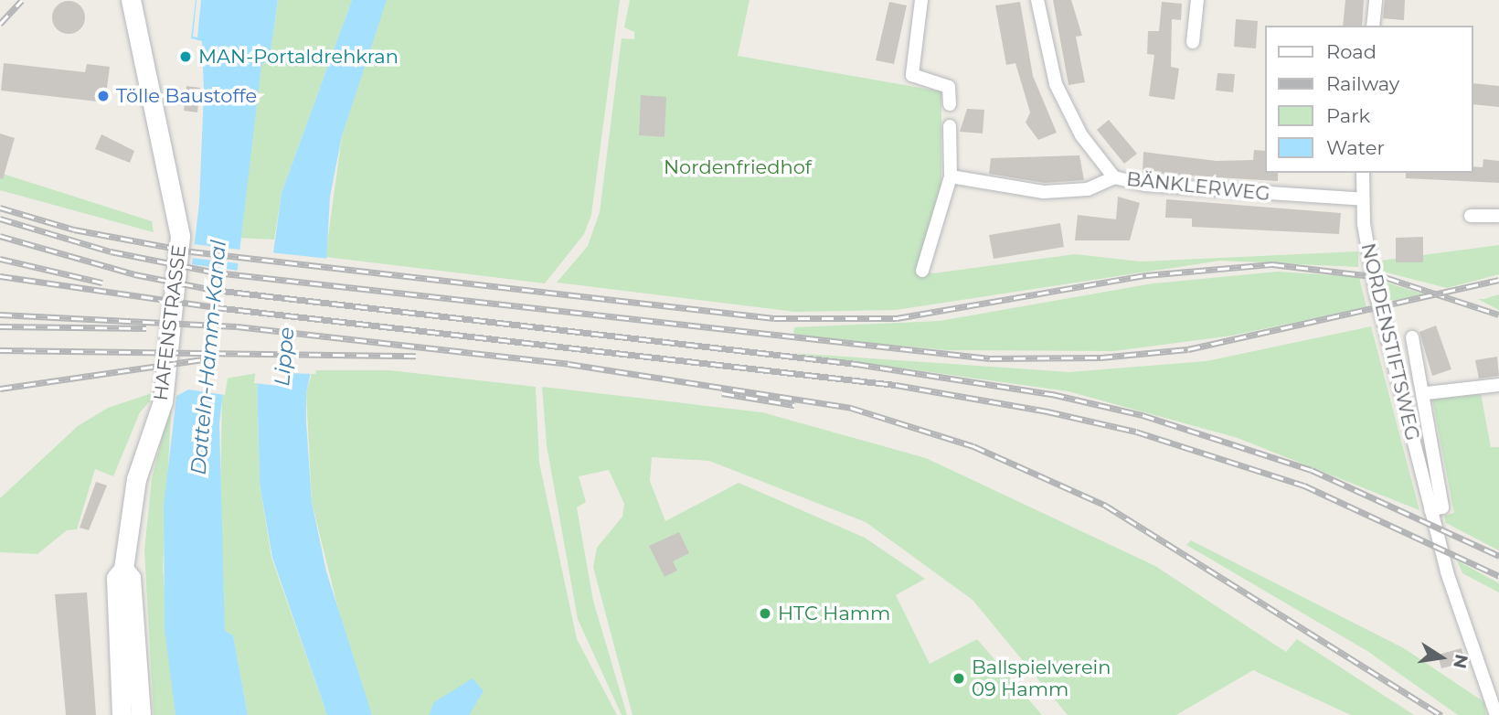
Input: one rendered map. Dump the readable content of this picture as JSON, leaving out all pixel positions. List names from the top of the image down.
{
  "streets": {
    "main road": ["HAFENSTRASSE"],
    "street": ["BÄNKLERWEG", "NORDENSTIFTSWEG"]
  },
  "crossings": [
    ["BÄNKLERWEG", "NORDENSTIFTSWEG"]
  ],
  "water": ["Lippe", "Datteln-Hamm-Kanal"],
  "parks": ["Nordenfriedhof"],
  "places": [
    "MAN-Portaldrehkran",
    "Tölle Baustoffe",
    "HTC Hamm",
    "Ballspielverein 09 Hamm"
  ],
  "legend": [
    "Road",
    "Railway",
    "Park",
    "Water"
  ],
  "north": "right"
}
